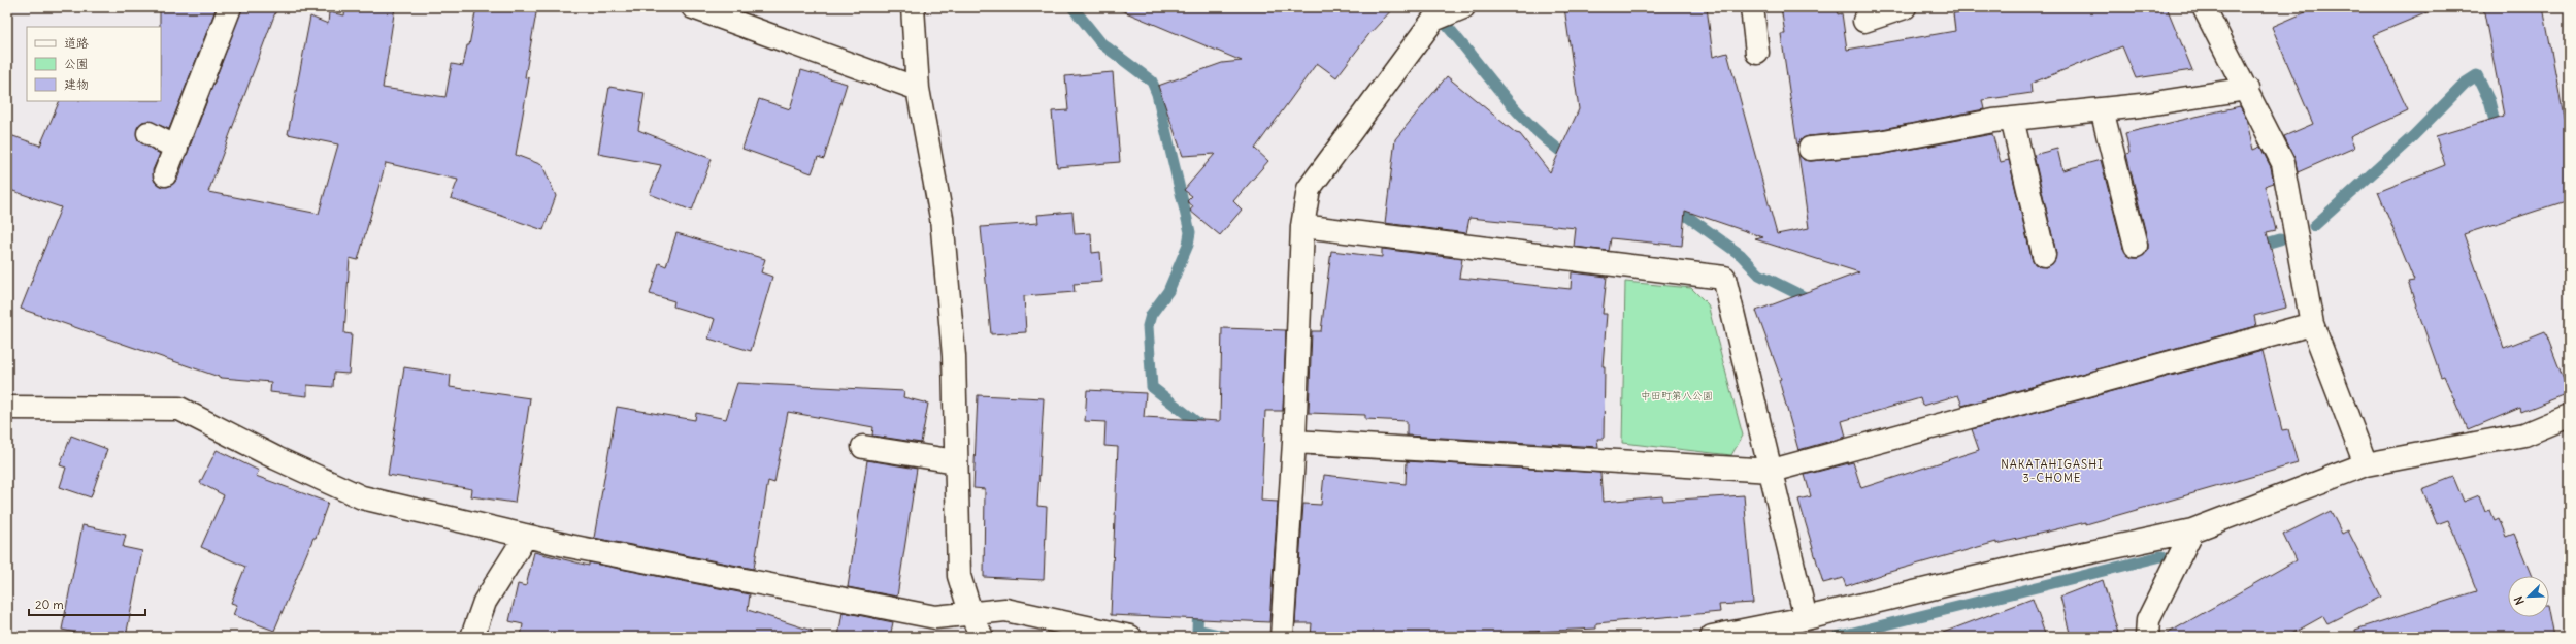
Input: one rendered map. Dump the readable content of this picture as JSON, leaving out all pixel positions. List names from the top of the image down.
{
  "districts": ["NAKATAHIGASHI 3-CHOME"],
  "parks": ["中田町第八公園"],
  "legend": ["道路", "公園", "建物"],
  "scale_bar": "20 m",
  "north": "bottom left"
}
